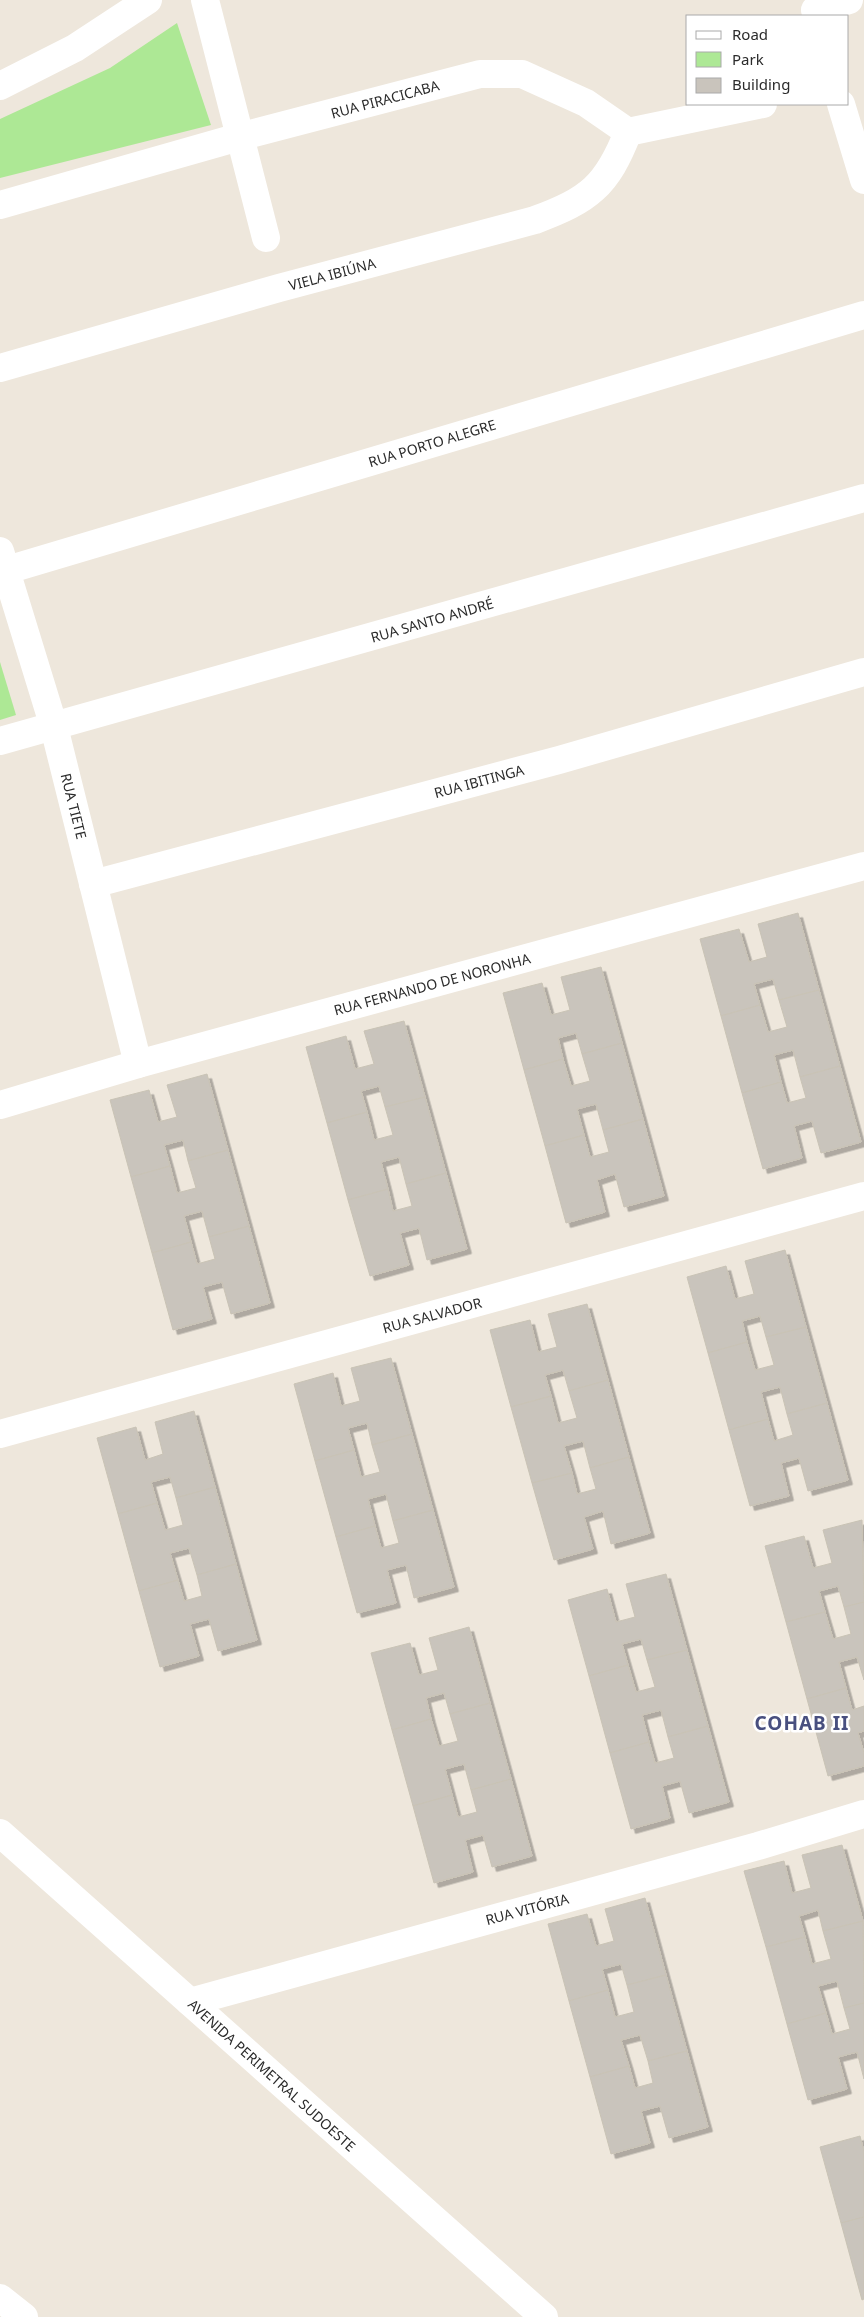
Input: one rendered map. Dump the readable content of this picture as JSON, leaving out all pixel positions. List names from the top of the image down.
{
  "streets": {
    "street": [
      "RUA PIRACICABA",
      "VIELA IBIÚNA",
      "RUA PORTO ALEGRE",
      "RUA SANTO ANDRÉ",
      "RUA IBITINGA",
      "RUA TIETE",
      "RUA FERNANDO DE NORONHA",
      "RUA SALVADOR",
      "RUA VITÓRIA",
      "AVENIDA PERIMETRAL SUDOESTE"
    ]
  },
  "crossings": [
    ["RUA PIRACICABA", "VIELA IBIÚNA"],
    ["RUA PORTO ALEGRE", "RUA TIETE"],
    ["RUA SANTO ANDRÉ", "RUA TIETE"],
    ["RUA IBITINGA", "RUA TIETE"],
    ["RUA TIETE", "RUA FERNANDO DE NORONHA"],
    ["RUA VITÓRIA", "AVENIDA PERIMETRAL SUDOESTE"]
  ],
  "districts": ["COHAB II"],
  "legend": ["Road", "Park", "Building"]
}
